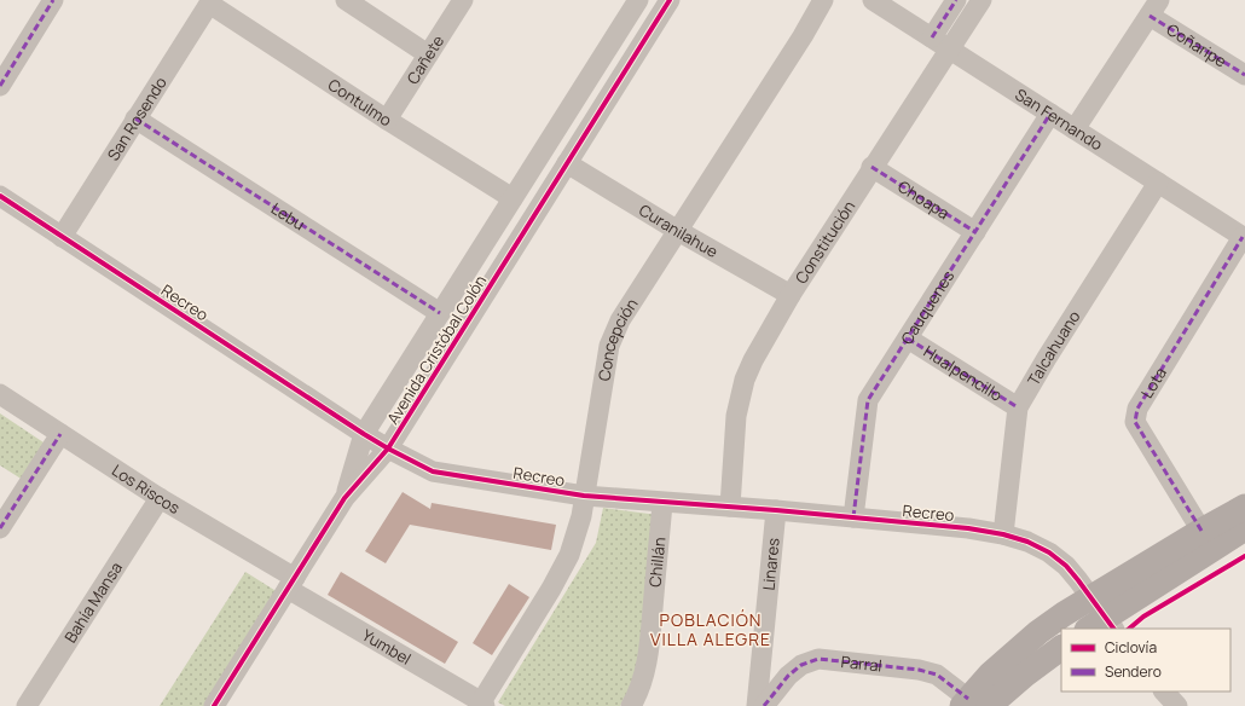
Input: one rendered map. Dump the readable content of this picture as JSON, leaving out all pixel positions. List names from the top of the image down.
{
  "streets": {
    "street": [
      "Coñaripe",
      "Cañete",
      "Contulmo",
      "San Rosendo",
      "San Fernando",
      "Choapa",
      "Lebu",
      "Curanilahue",
      "Constitución",
      "Recreo",
      "Cauquenes",
      "Concepción",
      "Talcahuano",
      "Avenida Cristóbal Colón",
      "Hualpencillo",
      "Lota",
      "Los Riscos",
      "Chillán",
      "Linares",
      "Bahía Mansa",
      "Yumbel",
      "Parral"
    ]
  },
  "crossings": [
    ["Cañete", "Contulmo"],
    ["Contulmo", "San Rosendo"],
    ["Contulmo", "Avenida Cristóbal Colón"],
    ["San Rosendo", "Lebu"],
    ["San Rosendo", "Recreo"],
    ["San Fernando", "Constitución"],
    ["San Fernando", "Cauquenes"],
    ["San Fernando", "Talcahuano"],
    ["San Fernando", "Lota"],
    ["Choapa", "Constitución"],
    ["Choapa", "Cauquenes"],
    ["Lebu", "Avenida Cristóbal Colón"],
    ["Curanilahue", "Constitución"],
    ["Curanilahue", "Concepción"],
    ["Curanilahue", "Avenida Cristóbal Colón"],
    ["Constitución", "Recreo"],
    ["Recreo", "Cauquenes"],
    ["Recreo", "Concepción"],
    ["Recreo", "Talcahuano"],
    ["Recreo", "Avenida Cristóbal Colón"],
    ["Recreo", "Chillán"],
    ["Recreo", "Linares"],
    ["Cauquenes", "Hualpencillo"],
    ["Concepción", "Yumbel"],
    ["Talcahuano", "Hualpencillo"],
    ["Avenida Cristóbal Colón", "Los Riscos"],
    ["Avenida Cristóbal Colón", "Yumbel"],
    ["Los Riscos", "Bahía Mansa"],
    ["Los Riscos", "Yumbel"]
  ],
  "districts": ["POBLACIÓN VILLA ALEGRE"],
  "legend": ["Ciclovía", "Sendero"]
}
